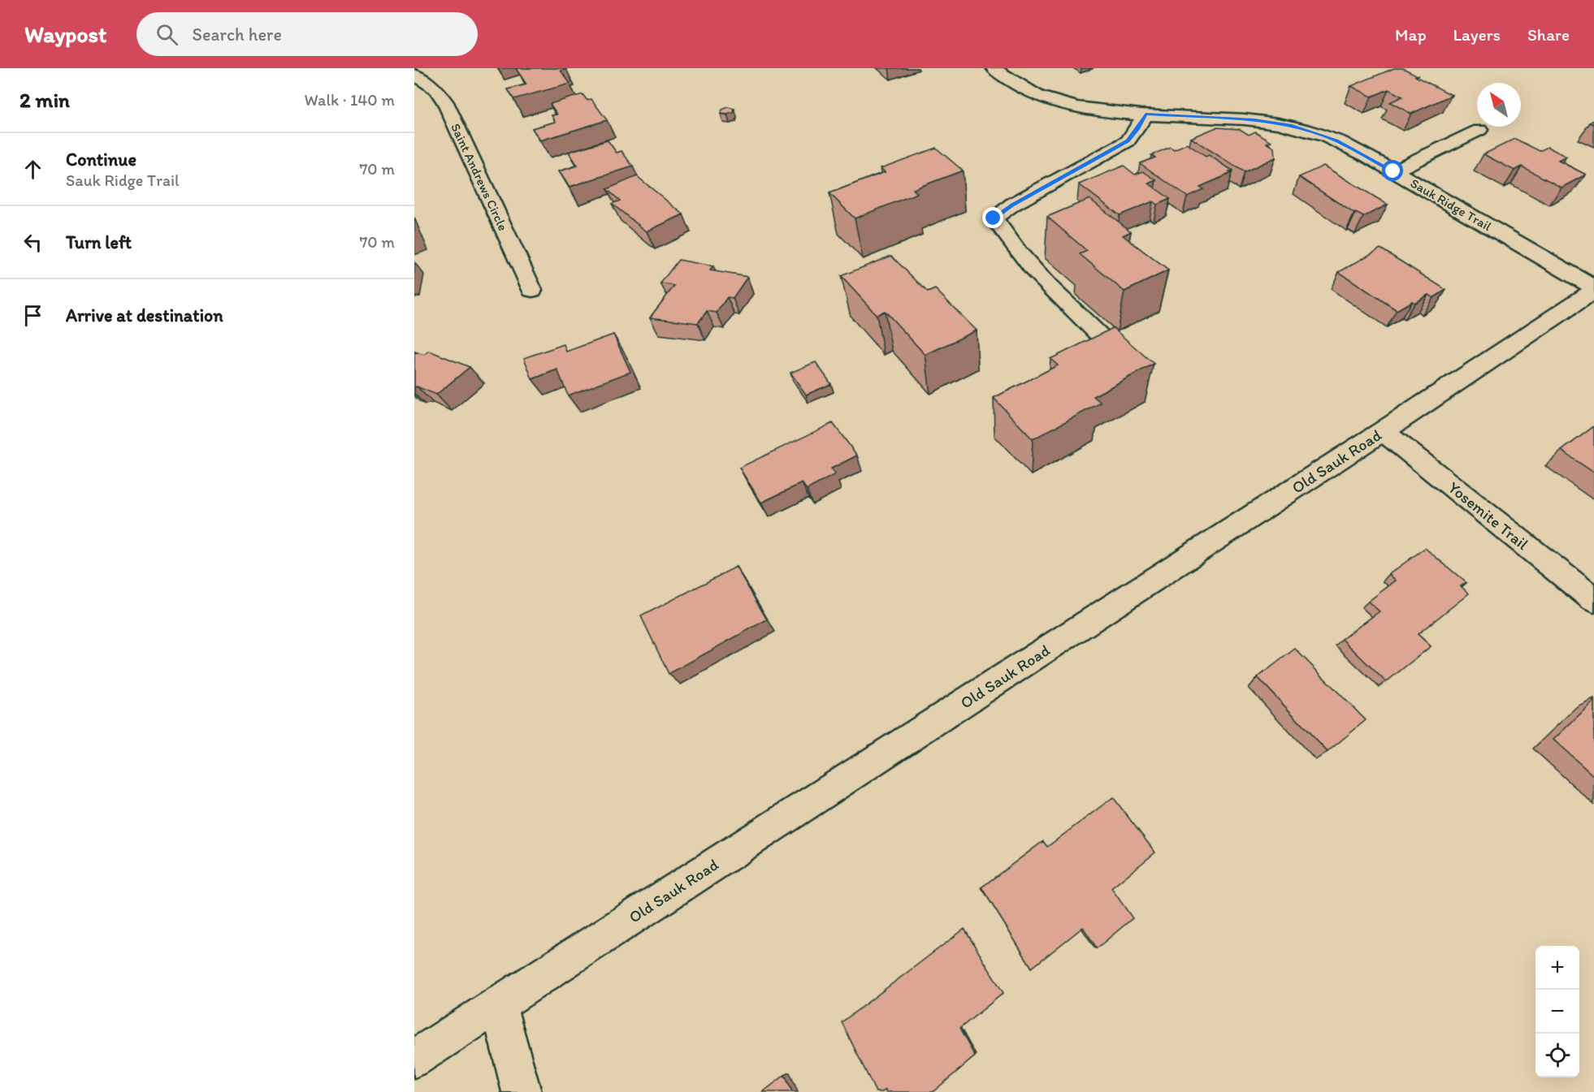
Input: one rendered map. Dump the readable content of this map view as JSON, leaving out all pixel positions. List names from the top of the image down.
{
  "streets": {
    "street": [
      "Saint Andrews Circle",
      "Sauk Ridge Trail",
      "Old Sauk Road",
      "Yosemite Trail"
    ]
  },
  "crossings": [
    ["Old Sauk Road", "Yosemite Trail"]
  ],
  "north": "top left",
  "page": {
    "header": "Waypost",
    "search": "Search here",
    "nav": ["Map", "Layers", "Share"],
    "heading": ["2 min", "Walk · 140 m"],
    "list": [
      ["Continue", "Sauk Ridge Trail", "70 m"],
      ["Turn left", "70 m"],
      "Arrive at destination"
    ],
    "map_buttons": ["+", "−"]
  }
}
